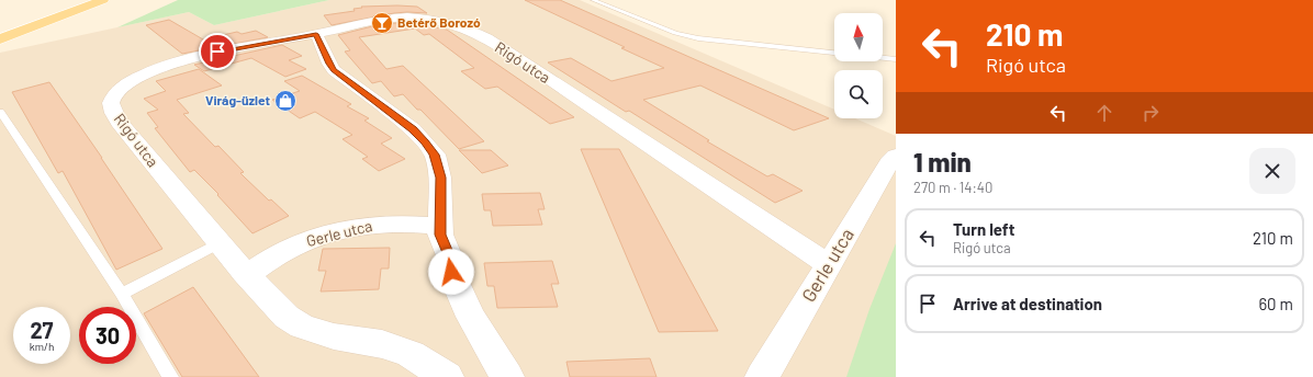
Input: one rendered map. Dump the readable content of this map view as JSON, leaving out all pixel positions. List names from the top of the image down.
{
  "streets": {
    "street": ["Rigó utca", "Gerle utca"]
  },
  "crossings": [
    ["Rigó utca", "Gerle utca"]
  ],
  "places": {
    "bar": ["Betérő Borozó"],
    "shop": ["Virág-üzlet"]
  },
  "north": "top",
  "page": {
    "turn": ["210 m", "Rigó utca"],
    "heading": ["1 min", "270 m · 14:40"],
    "list": [
      {
        "name": "Turn left",
        "note": "Rigó utca",
        "value": "210 m"
      },
      {
        "name": "Arrive at destination",
        "value": "60 m"
      }
    ],
    "speed": "27 km/h",
    "limit": "30"
  }
}
